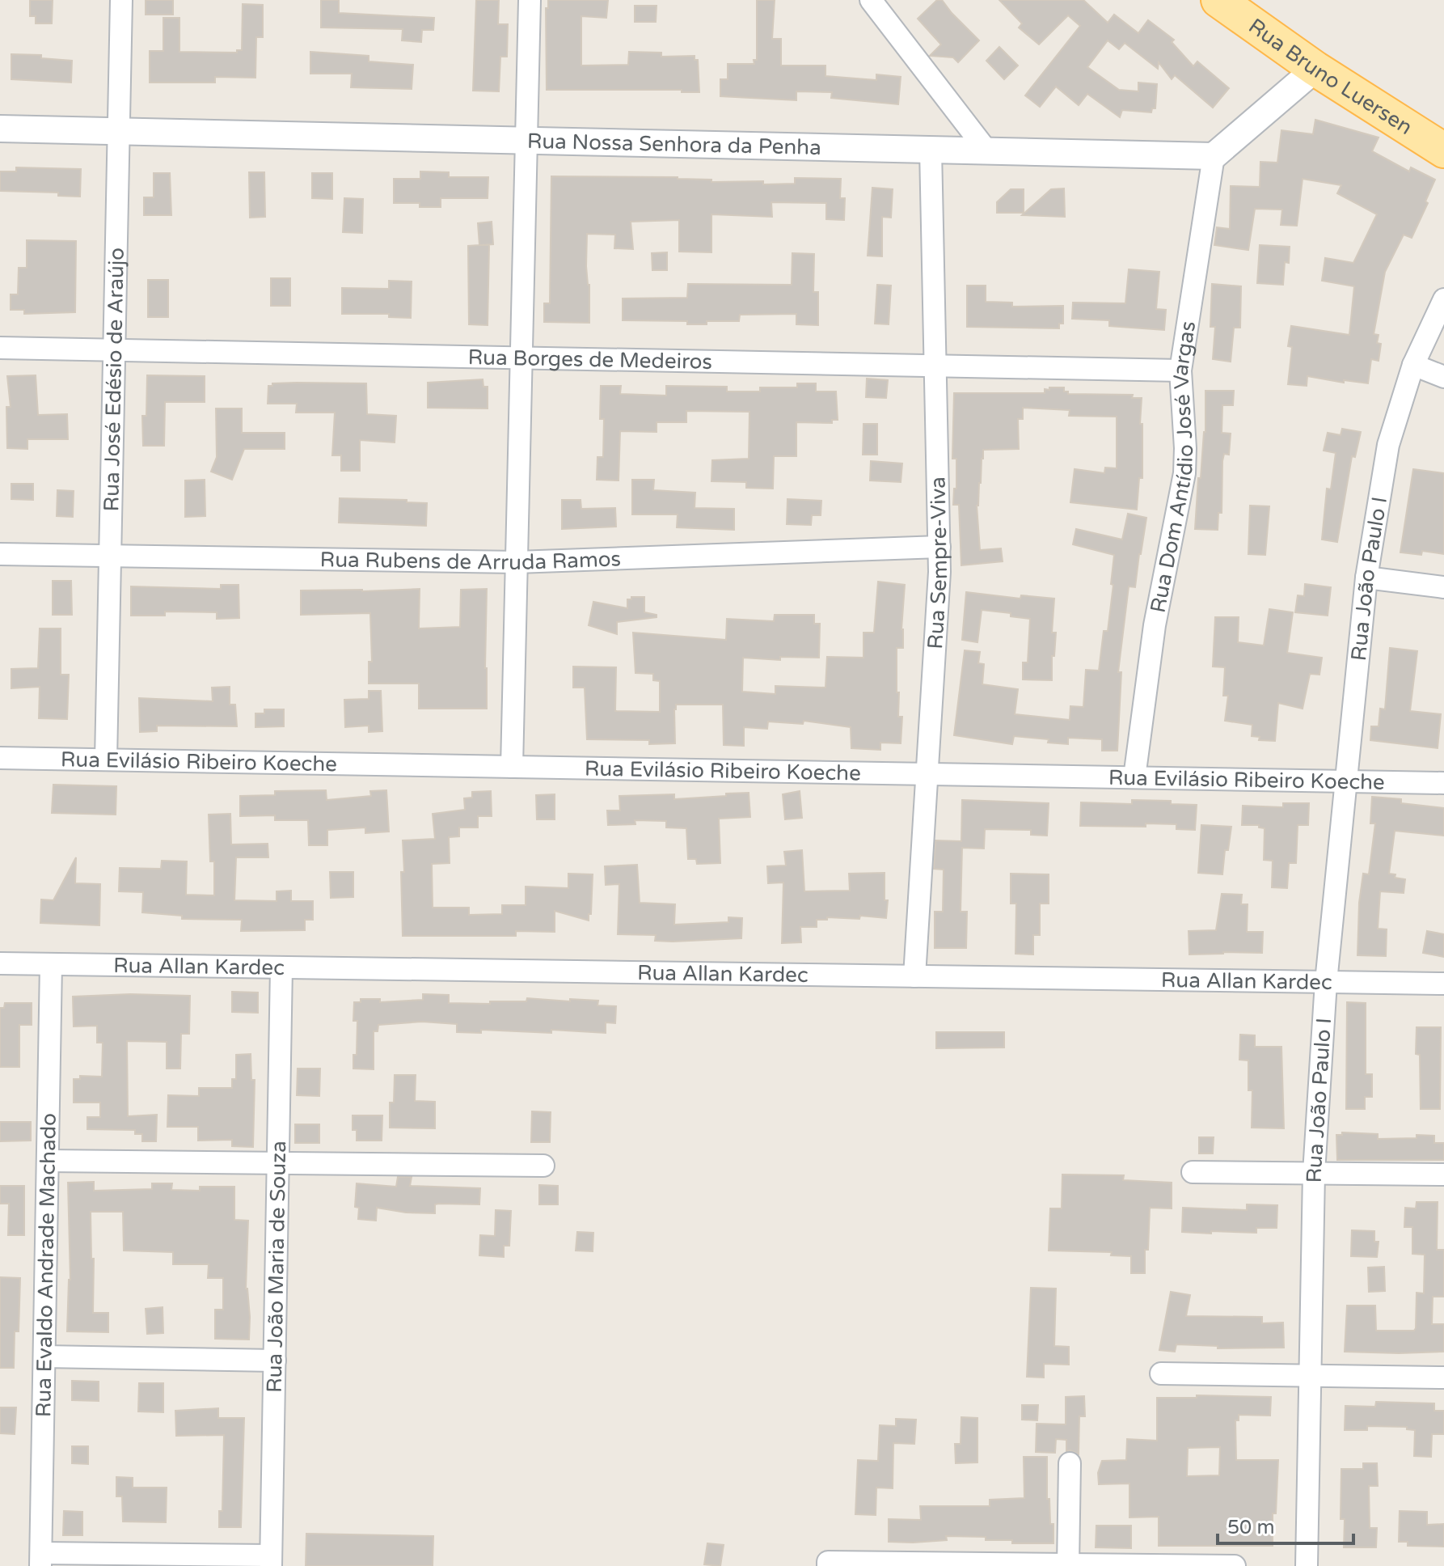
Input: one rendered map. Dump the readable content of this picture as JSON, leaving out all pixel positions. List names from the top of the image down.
{
  "streets": {
    "main road": ["Rua Bruno Luersen"],
    "street": [
      "Rua Nossa Senhora da Penha",
      "Rua Borges de Medeiros",
      "Rua José Edésio de Araújo",
      "Rua Dom Antídio José Vargas",
      "Rua Rubens de Arruda Ramos",
      "Rua Sempre-Viva",
      "Rua João Paulo I",
      "Rua Evilásio Ribeiro Koeche",
      "Rua Allan Kardec",
      "Rua Evaldo Andrade Machado",
      "Rua João Maria de Souza"
    ]
  },
  "crossings": [
    ["Rua Nossa Senhora da Penha", "Rua José Edésio de Araújo"],
    ["Rua Nossa Senhora da Penha", "Rua Dom Antídio José Vargas"],
    ["Rua Nossa Senhora da Penha", "Rua Sempre-Viva"],
    ["Rua Borges de Medeiros", "Rua José Edésio de Araújo"],
    ["Rua Borges de Medeiros", "Rua Dom Antídio José Vargas"],
    ["Rua Borges de Medeiros", "Rua Sempre-Viva"],
    ["Rua José Edésio de Araújo", "Rua Rubens de Arruda Ramos"],
    ["Rua José Edésio de Araújo", "Rua Evilásio Ribeiro Koeche"],
    ["Rua Dom Antídio José Vargas", "Rua Evilásio Ribeiro Koeche"],
    ["Rua Rubens de Arruda Ramos", "Rua Sempre-Viva"],
    ["Rua Sempre-Viva", "Rua Evilásio Ribeiro Koeche"],
    ["Rua Sempre-Viva", "Rua Allan Kardec"],
    ["Rua João Paulo I", "Rua Evilásio Ribeiro Koeche"],
    ["Rua João Paulo I", "Rua Allan Kardec"],
    ["Rua Allan Kardec", "Rua Evaldo Andrade Machado"],
    ["Rua Allan Kardec", "Rua João Maria de Souza"]
  ],
  "scale_bar": "50 m"
}
